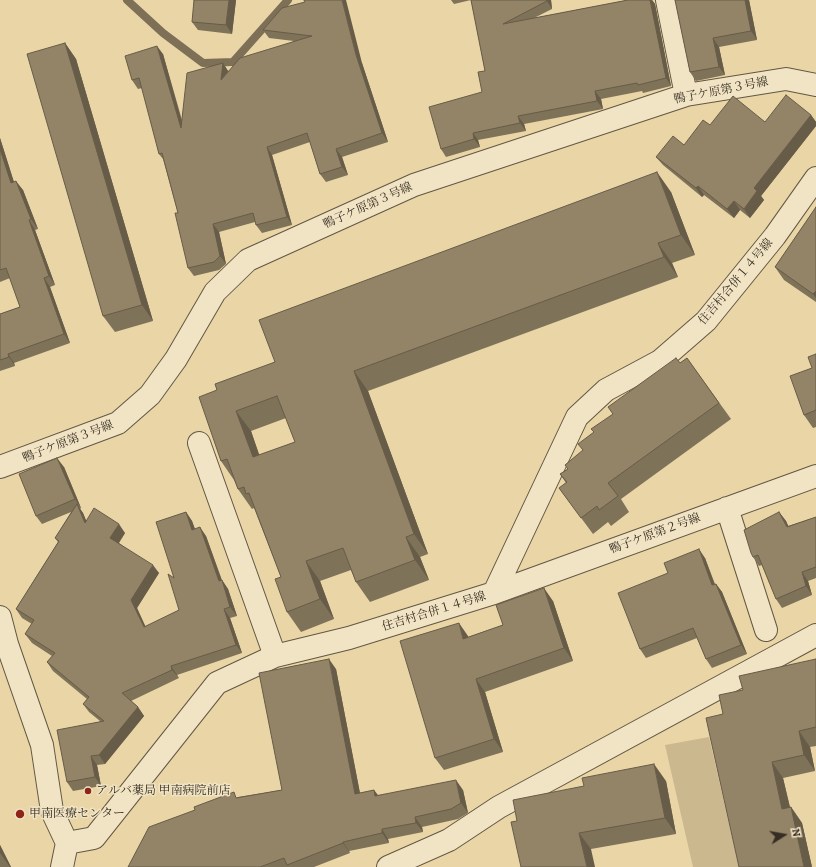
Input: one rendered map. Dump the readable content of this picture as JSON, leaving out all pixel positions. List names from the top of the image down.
{
  "streets": {
    "street": ["鴨子ケ原第３号線", "住吉村合併１４号線", "鴨子ケ原第２号線"]
  },
  "crossings": [
    ["住吉村合併１４号線", "鴨子ケ原第２号線"]
  ],
  "places": ["アルバ薬局 甲南病院前店", "甲南医療センター"],
  "north": "right"
}
